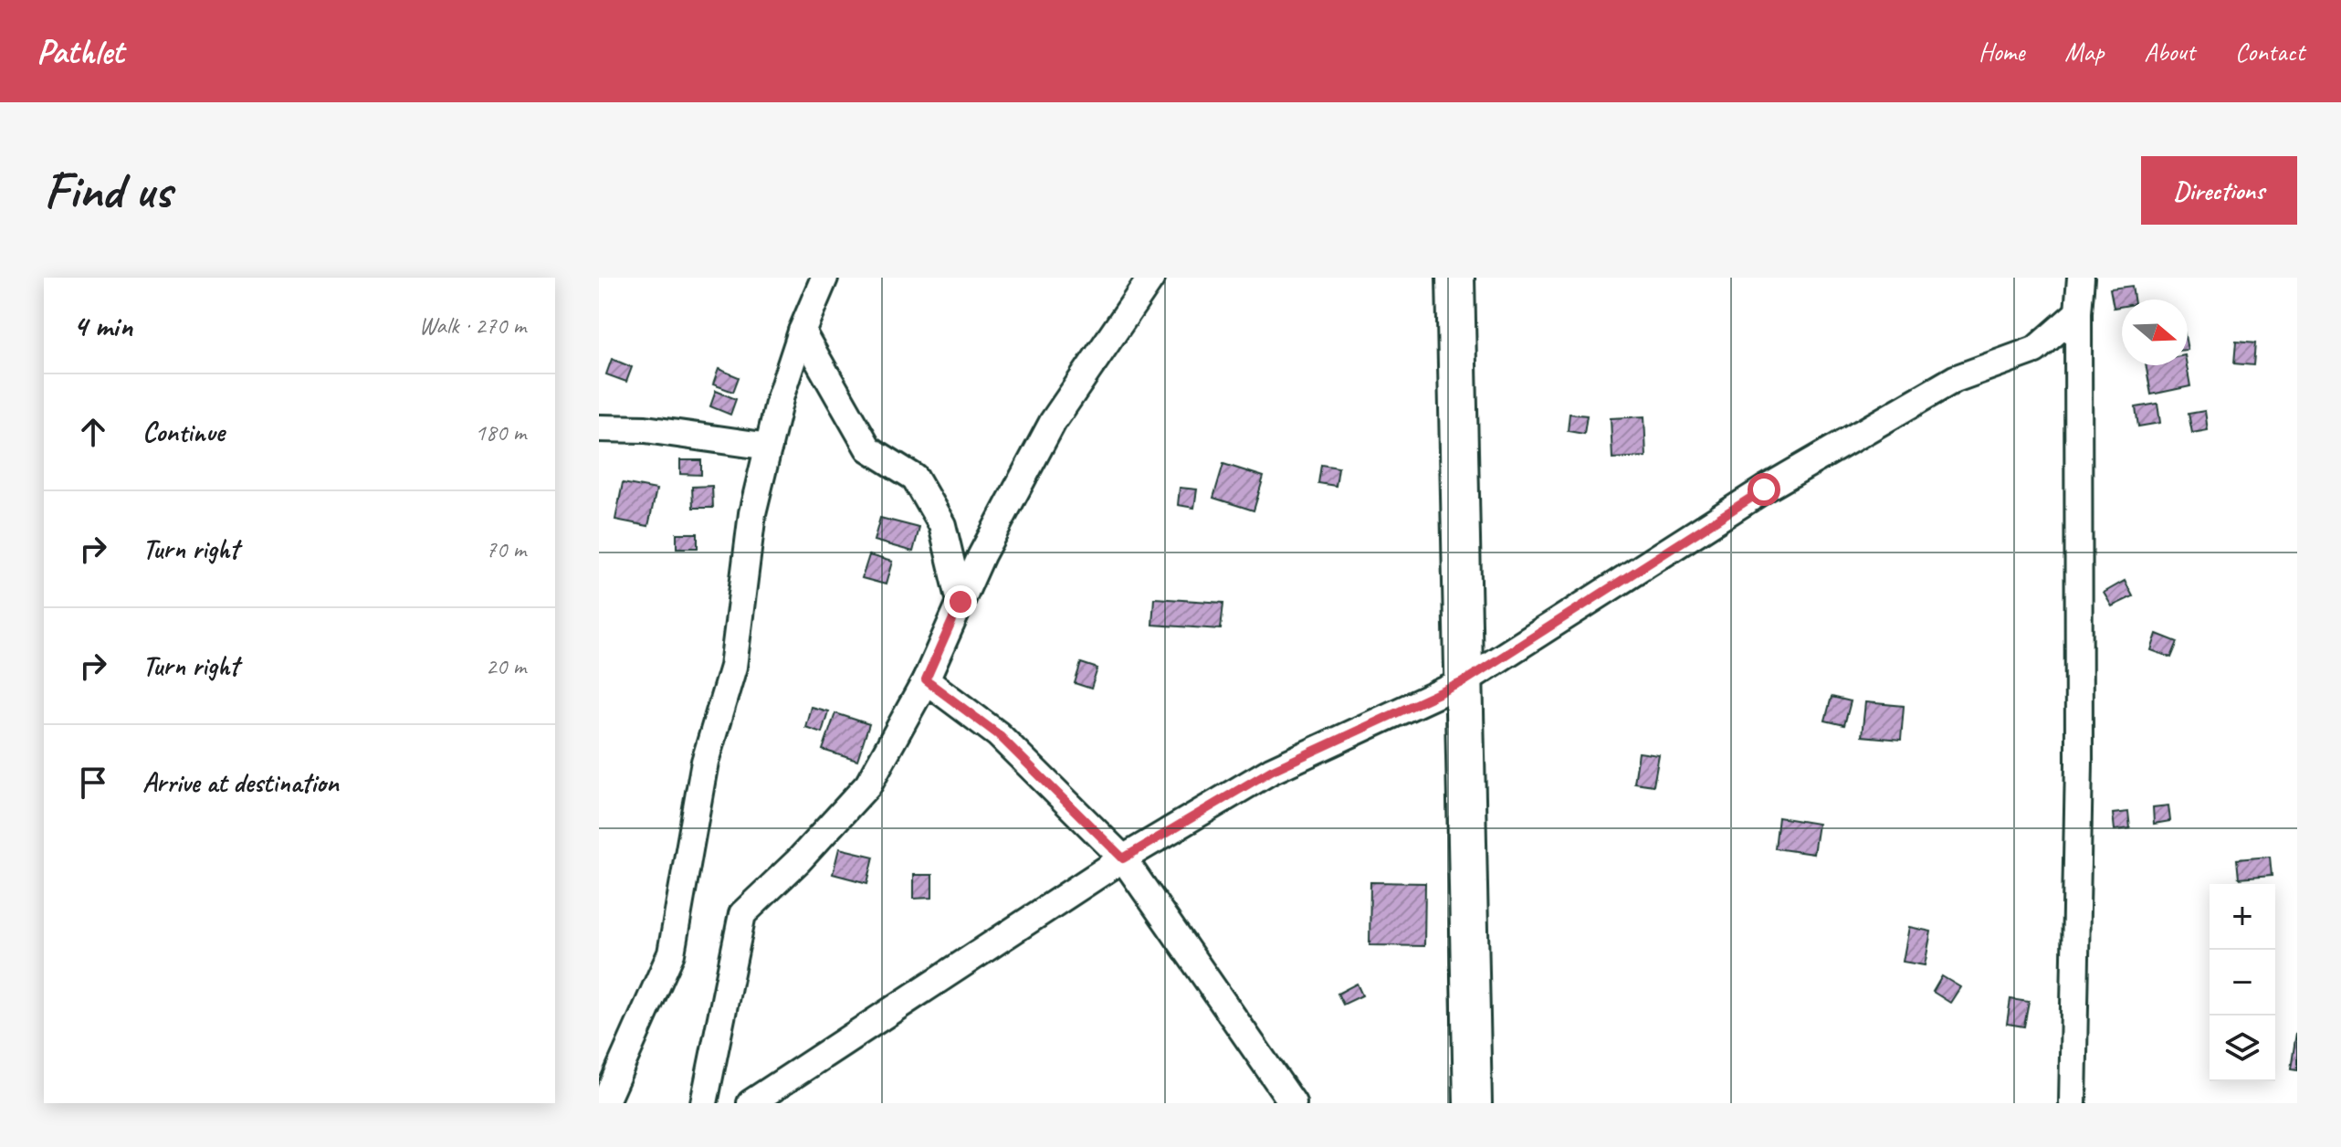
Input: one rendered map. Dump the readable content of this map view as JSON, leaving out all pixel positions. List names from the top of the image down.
{
  "north": "right",
  "page": {
    "header": "Pathlet",
    "nav": [
      "Home",
      "Map",
      "About",
      "Contact"
    ],
    "buttons": "Directions",
    "title": "Find us",
    "heading": ["4 min", "Walk · 270 m"],
    "list": [
      ["Continue", "180 m"],
      ["Turn right", "70 m"],
      ["Turn right", "20 m"],
      "Arrive at destination"
    ],
    "map_buttons": ["+", "−"]
  }
}
